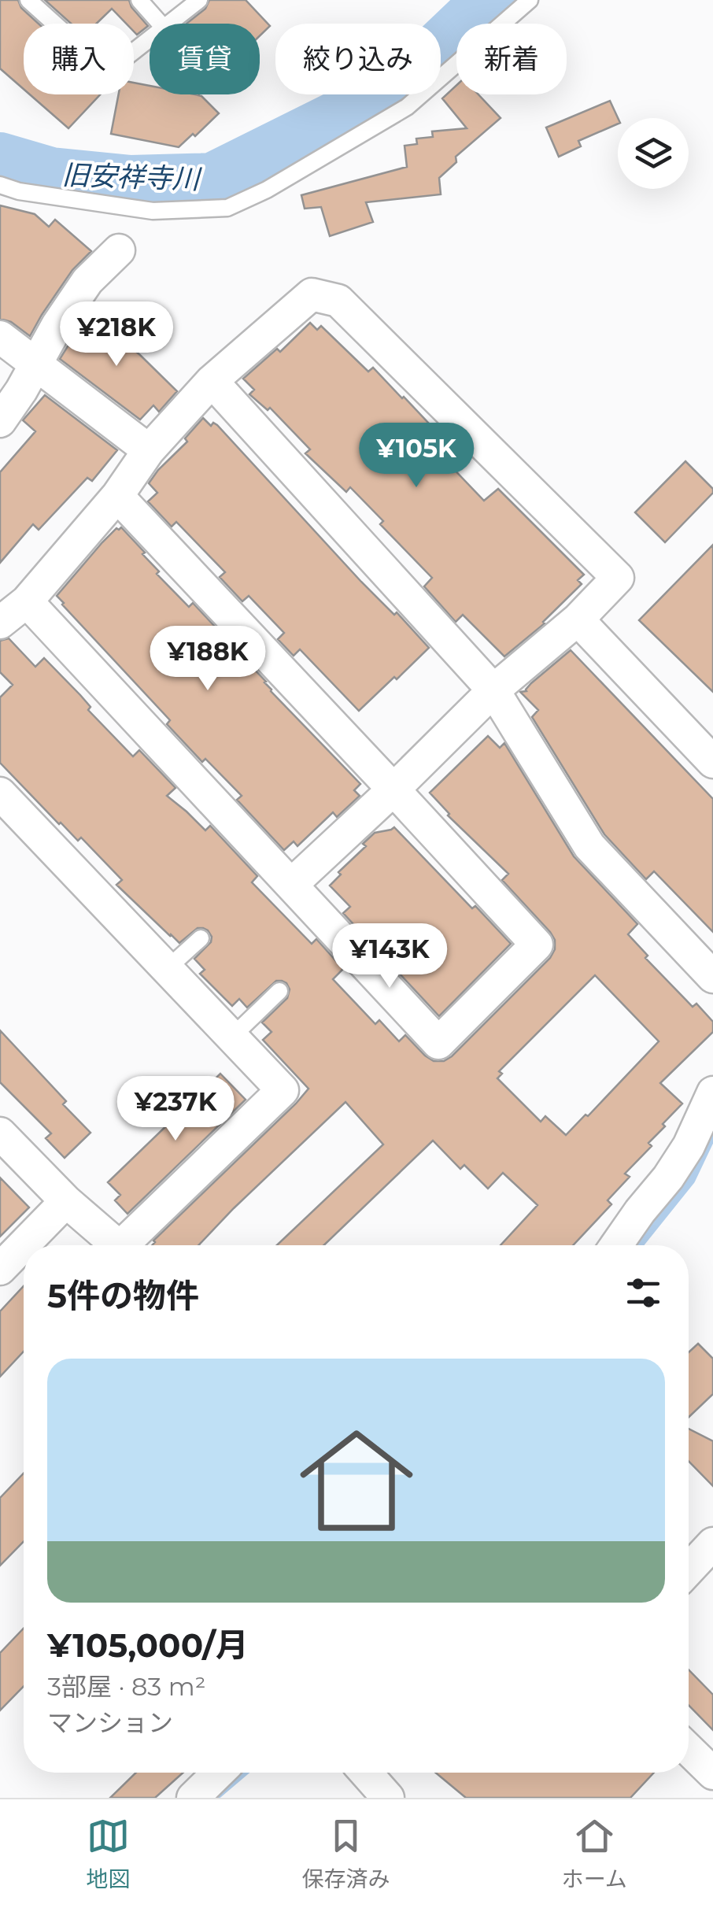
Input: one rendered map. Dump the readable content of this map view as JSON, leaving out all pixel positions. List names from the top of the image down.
{
  "water": ["旧安祥寺川"],
  "page": {
    "chip": [
      "購入",
      "賃貸",
      "絞り込み",
      "新着"
    ],
    "price": [
      "¥218K",
      "¥105K",
      "¥188K",
      "¥143K",
      "¥237K"
    ],
    "heading": "5件の物件",
    "list": [
      {
        "name": "¥105,000/月",
        "note": "3部屋 · 83 m² · マンション"
      }
    ],
    "tabs": ["地図", "保存済み", "ホーム"]
  }
}
